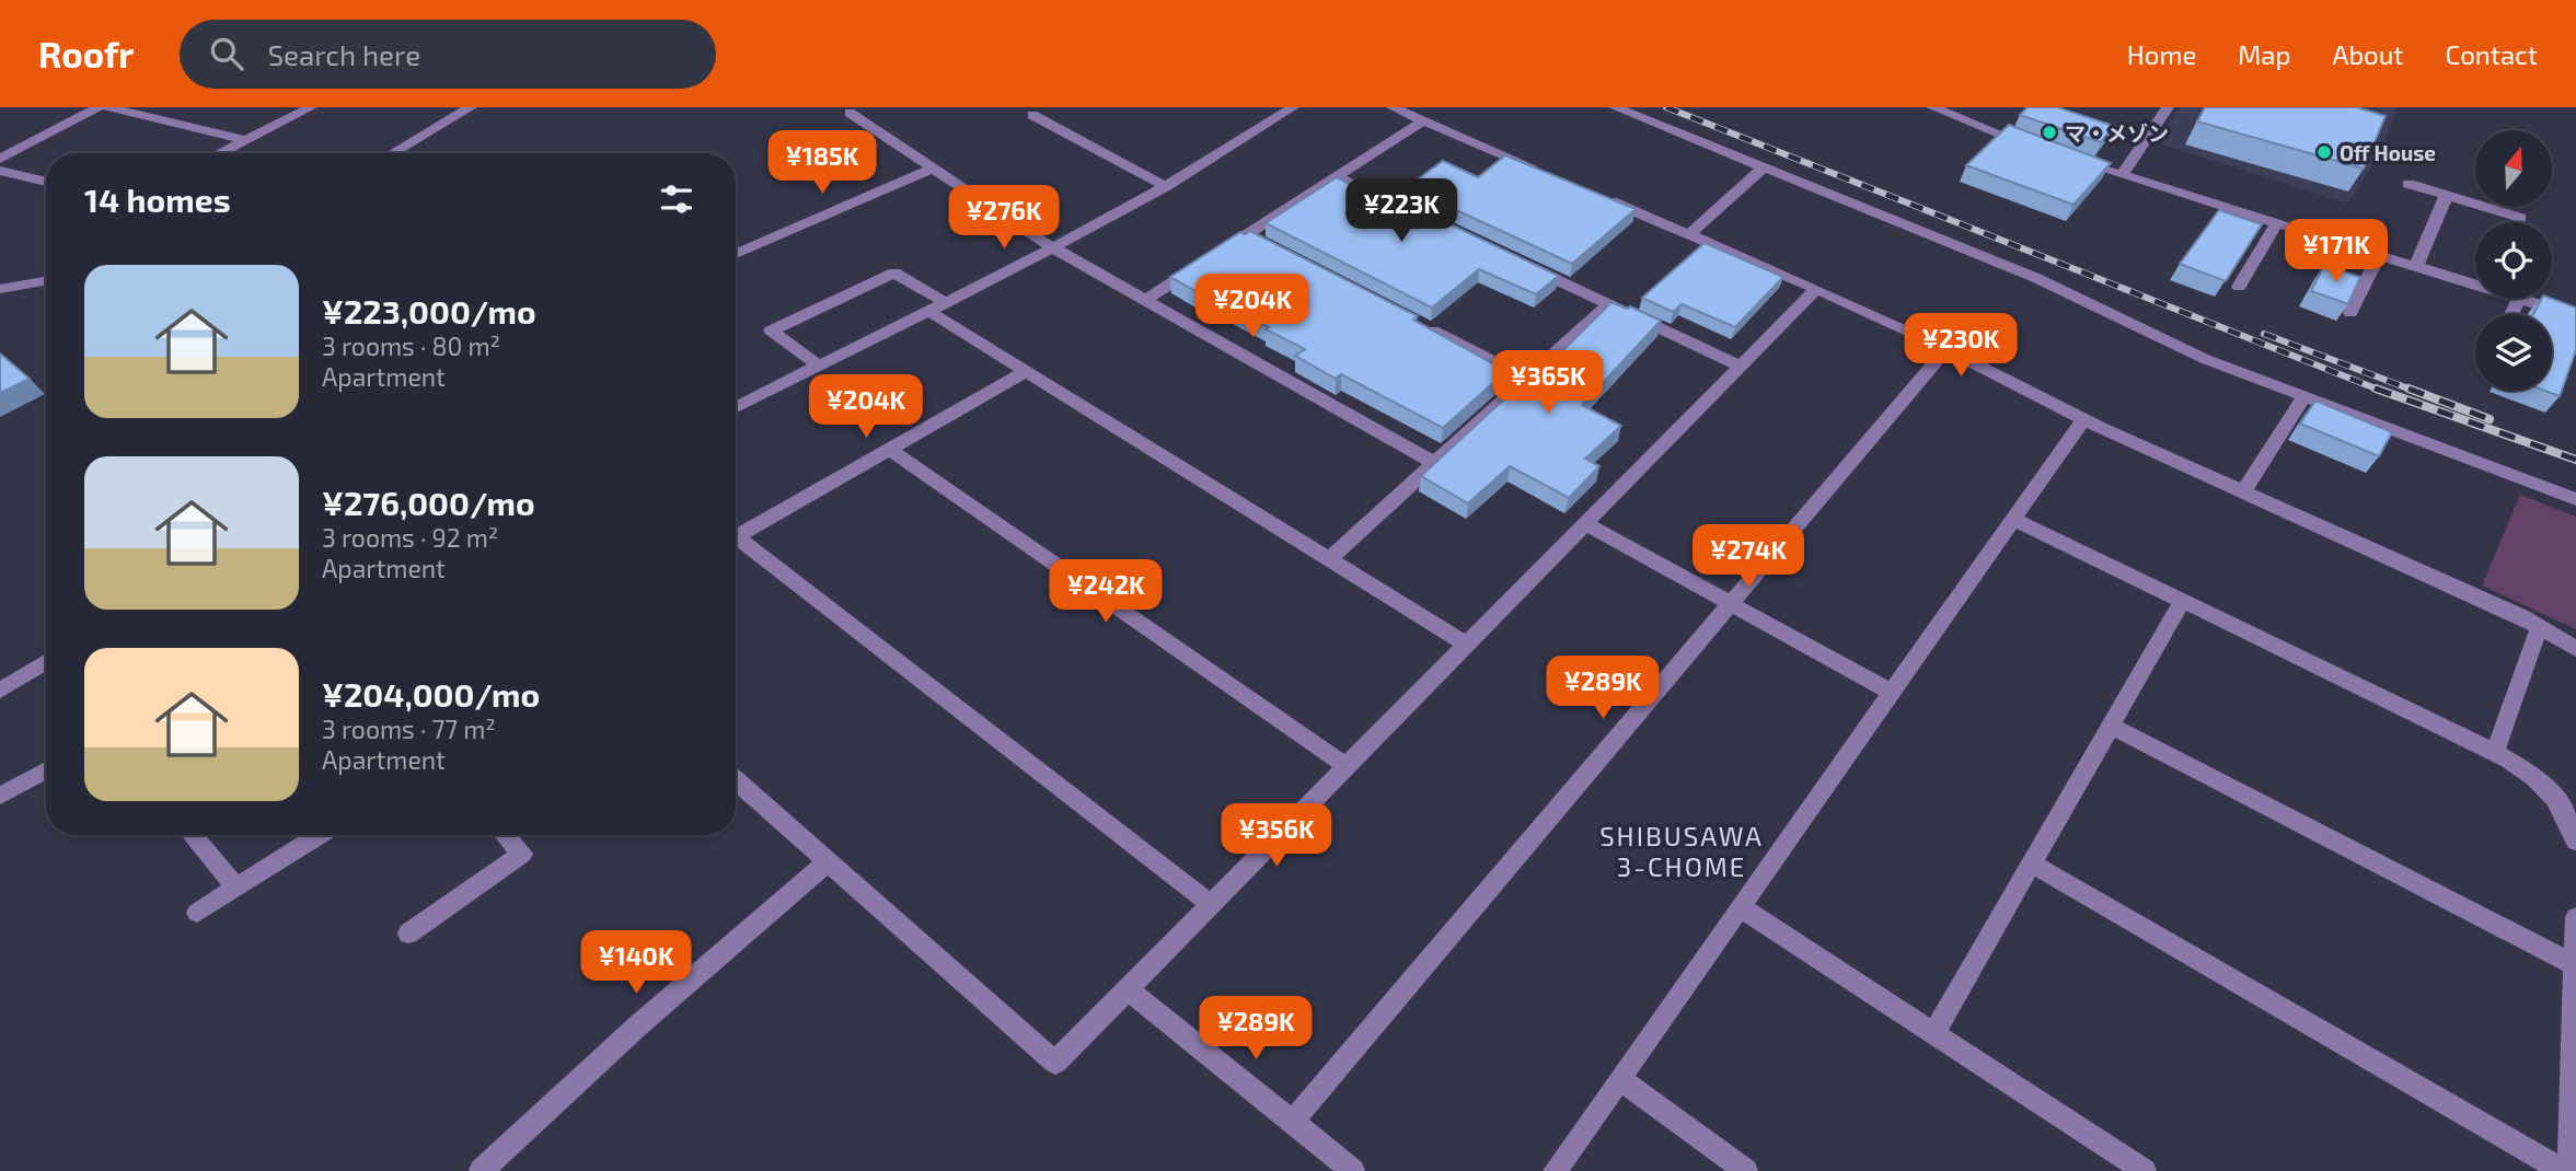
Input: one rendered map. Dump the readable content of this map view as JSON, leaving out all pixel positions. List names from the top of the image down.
{
  "districts": ["SHIBUSAWA 3-CHOME"],
  "places": ["マ・メゾン", "Off House"],
  "north": "top",
  "page": {
    "header": "Roofr",
    "search": "Search here",
    "nav": [
      "Home",
      "Map",
      "About",
      "Contact"
    ],
    "price": [
      "¥185K",
      "¥223K",
      "¥276K",
      "¥171K",
      "¥204K",
      "¥230K",
      "¥365K",
      "¥204K",
      "¥274K",
      "¥242K",
      "¥289K",
      "¥356K",
      "¥140K",
      "¥289K"
    ],
    "heading": "14 homes",
    "list": [
      {
        "name": "¥223,000/mo",
        "note": "3 rooms · 80 m² · Apartment"
      },
      {
        "name": "¥276,000/mo",
        "note": "3 rooms · 92 m² · Apartment"
      },
      {
        "name": "¥204,000/mo",
        "note": "3 rooms · 77 m² · Apartment"
      }
    ]
  }
}
